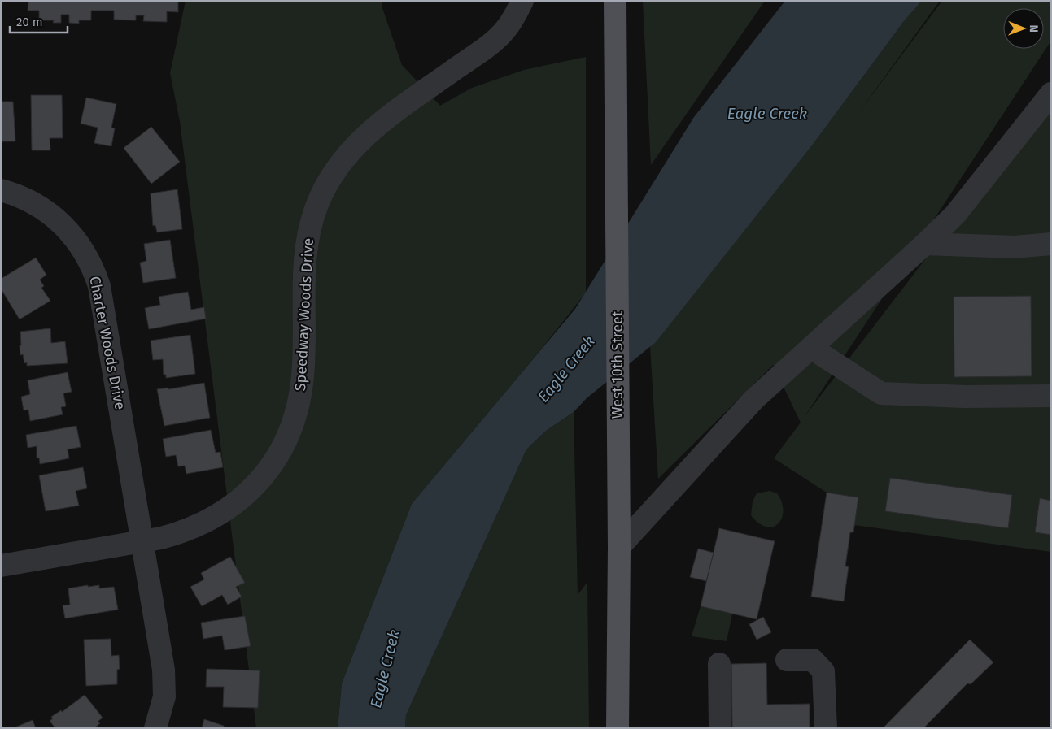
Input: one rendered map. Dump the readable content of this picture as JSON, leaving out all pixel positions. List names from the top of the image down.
{
  "streets": {
    "main road": ["West 10th Street"],
    "street": ["Speedway Woods Drive", "Charter Woods Drive"]
  },
  "crossings": [
    ["Speedway Woods Drive", "Charter Woods Drive"]
  ],
  "water": ["Eagle Creek"],
  "scale_bar": "20 m",
  "north": "right"
}
